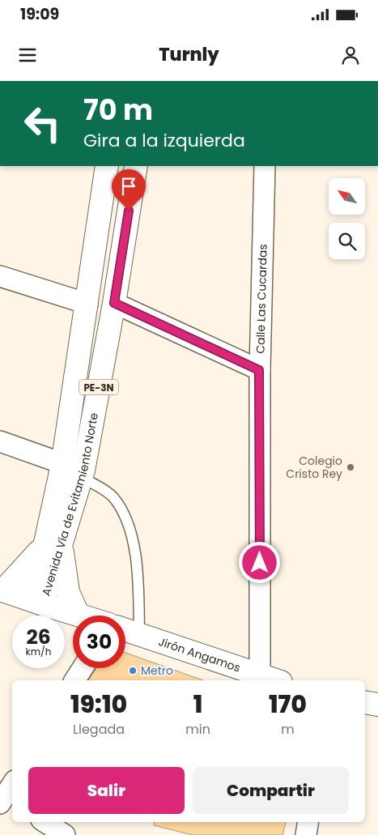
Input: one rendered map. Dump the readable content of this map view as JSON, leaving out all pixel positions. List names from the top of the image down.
{
  "streets": {
    "main road": ["PE-3N", "Avenida Vía de Evitamiento Norte", "Jirón Angamos"],
    "street": ["Calle Las Cucardas"]
  },
  "crossings": [
    ["Calle Las Cucardas", "Jirón Angamos"]
  ],
  "places": ["Colegio Cristo Rey", "Metro"],
  "north": "top left",
  "page": {
    "status": "19:09",
    "header": "Turnly",
    "turn": ["70 m", "Gira a la izquierda"],
    "speed": "26 km/h",
    "limit": "30",
    "eta": [
      "19:10",
      "Llegada",
      "1",
      "min",
      "170",
      "m"
    ],
    "buttons": ["Salir", "Compartir"]
  }
}
